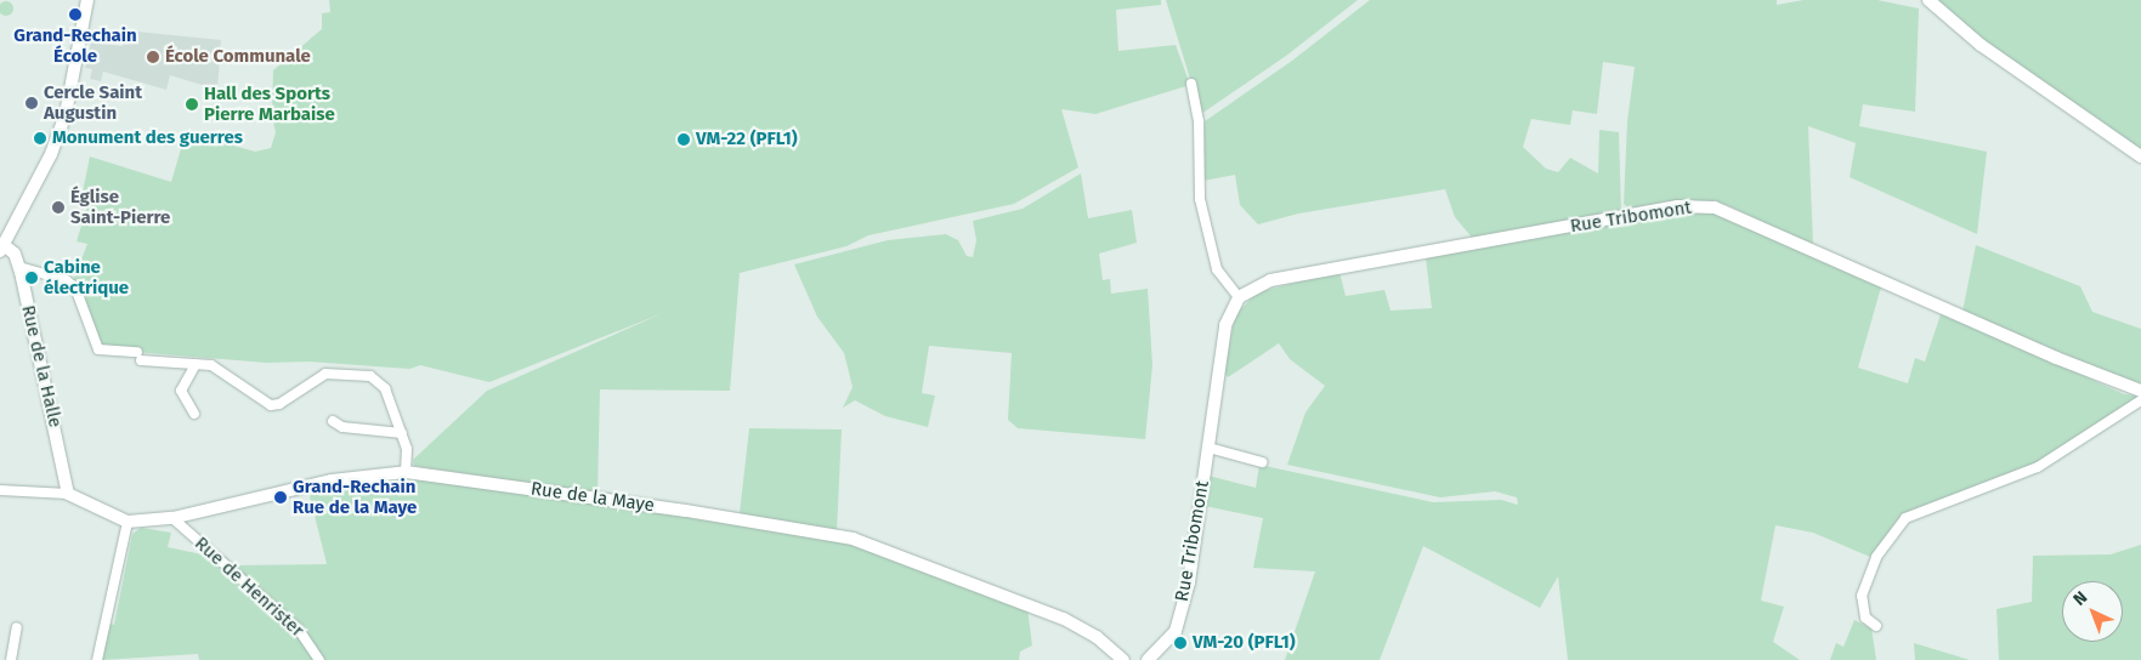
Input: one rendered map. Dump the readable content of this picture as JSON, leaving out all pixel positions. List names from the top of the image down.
{
  "streets": {
    "street": [
      "Rue Tribomont",
      "Rue de la Halle",
      "Rue de la Maye",
      "Rue de Henrister"
    ]
  },
  "crossings": [
    ["Rue de la Maye", "Rue de Henrister"]
  ],
  "places": [
    "Grand-Rechain École",
    "École Communale",
    "Cercle Saint Augustin",
    "Hall des Sports Pierre Marbaise",
    "Monument des guerres",
    "VM-22 (PFL1)",
    "Église Saint-Pierre",
    "Cabine électrique",
    "Grand-Rechain Rue de la Maye",
    "VM-20 (PFL1)"
  ],
  "north": "top left"
}
